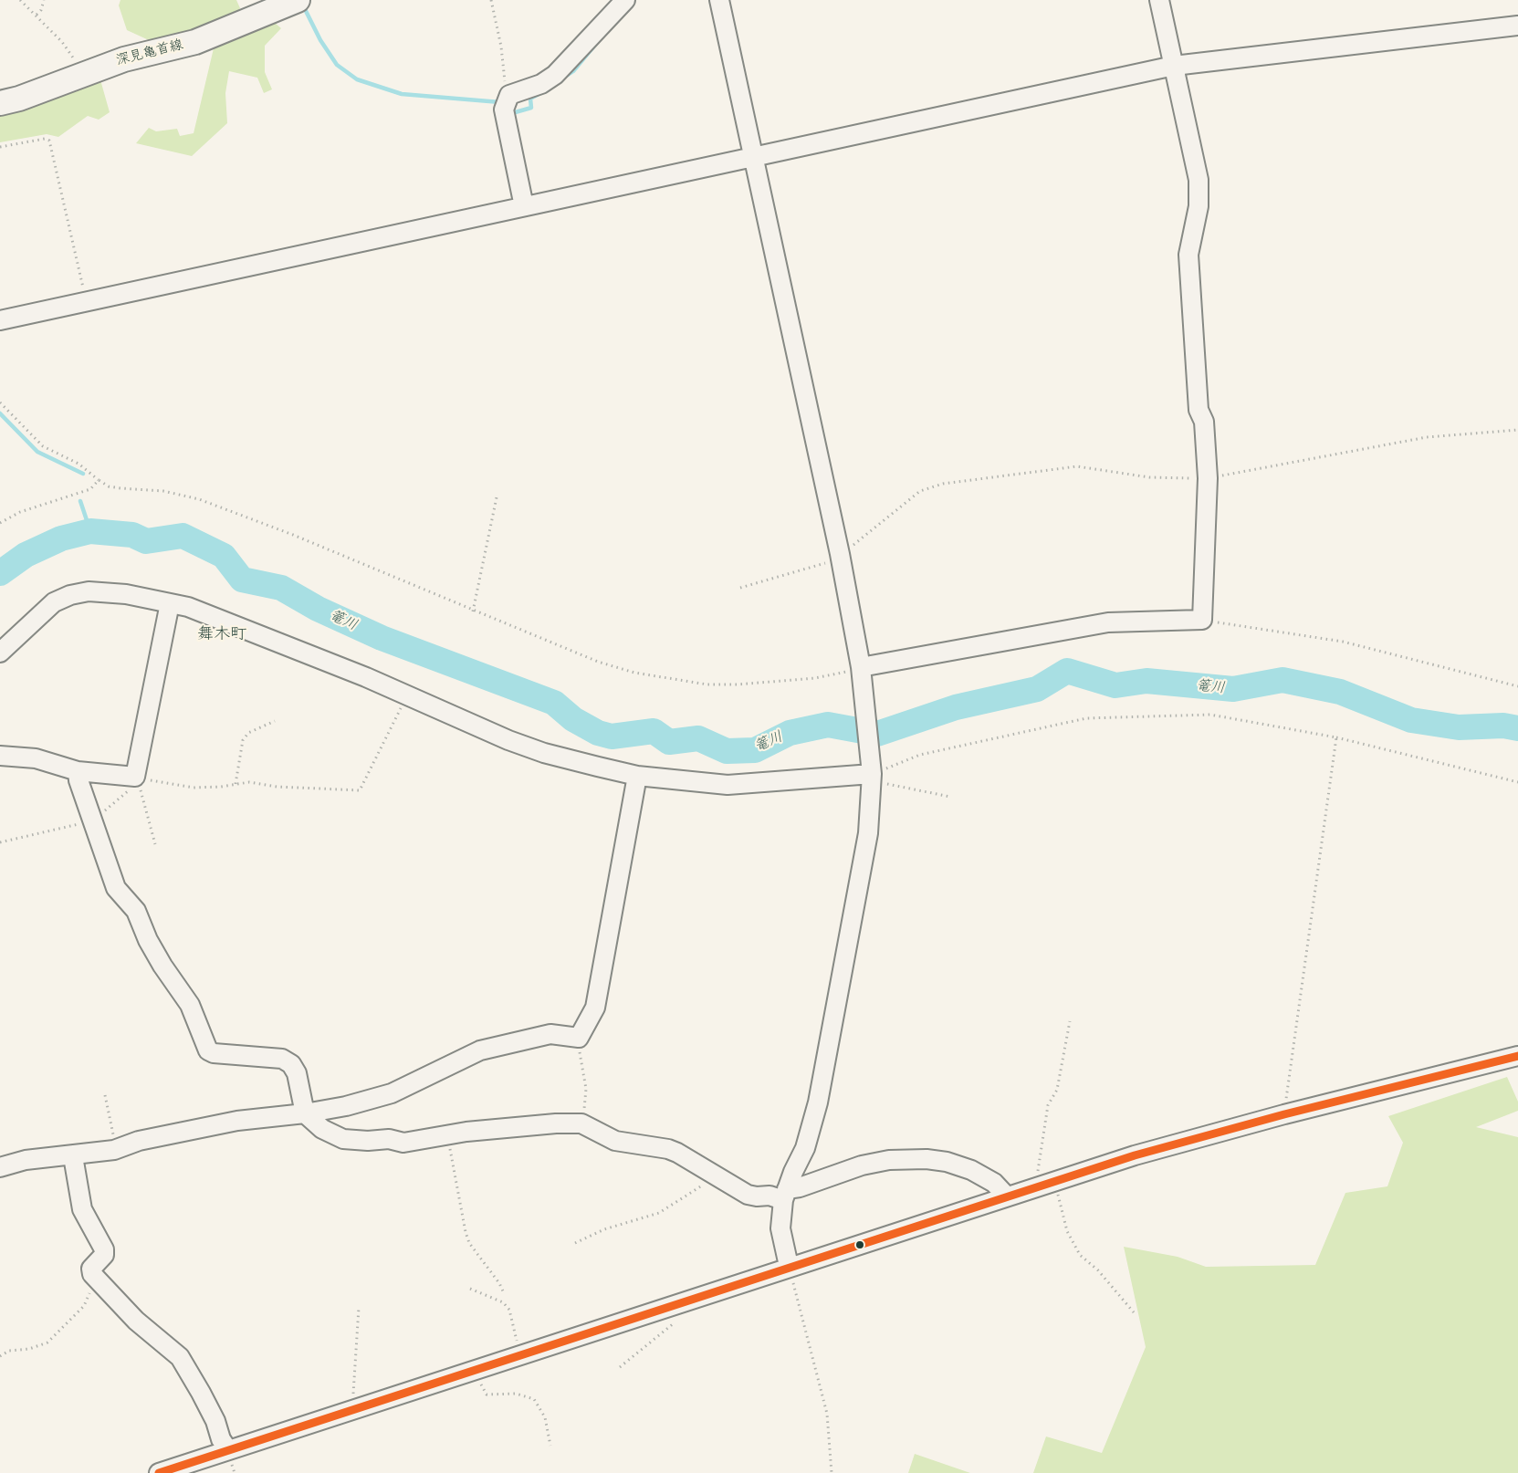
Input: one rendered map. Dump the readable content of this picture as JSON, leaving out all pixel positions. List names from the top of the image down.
{
  "streets": {
    "main road": ["深見亀首線"]
  },
  "districts": ["舞木町"],
  "water": ["篭川"]
}
